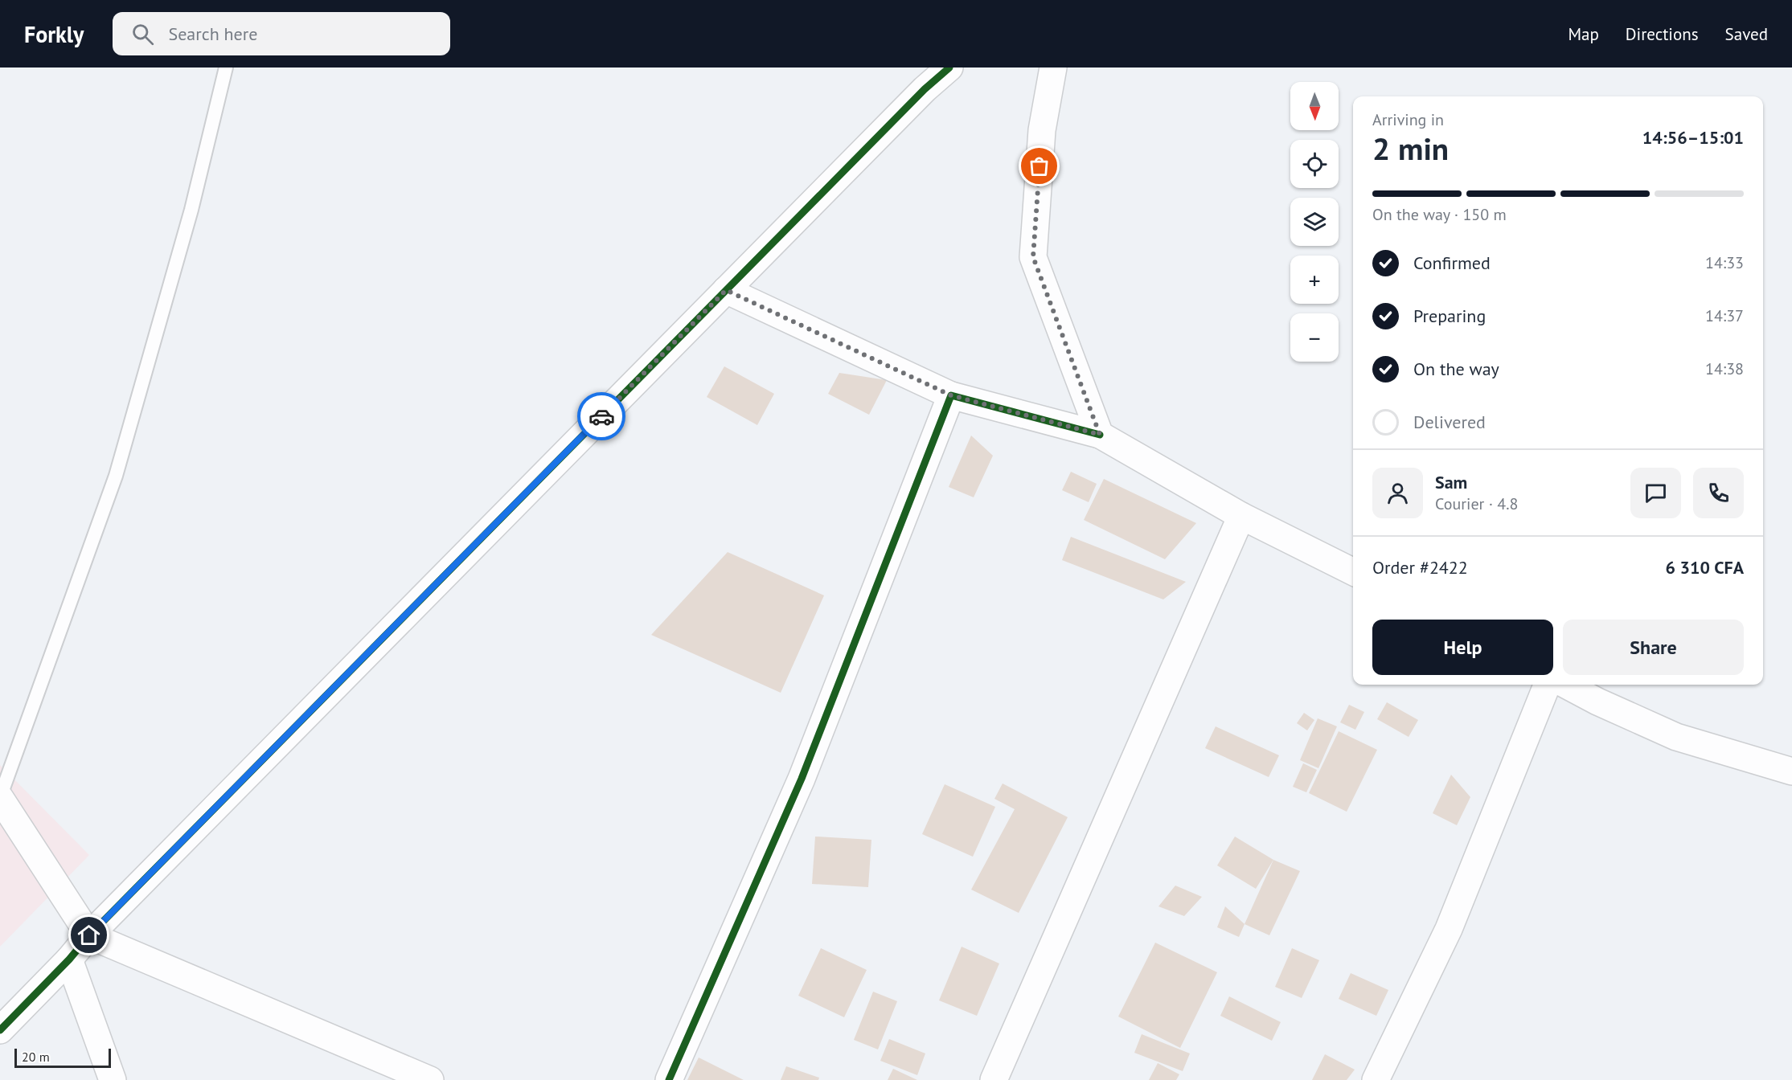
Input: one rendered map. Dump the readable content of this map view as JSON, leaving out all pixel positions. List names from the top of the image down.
{
  "scale_bar": "20 m",
  "north": "bottom",
  "page": {
    "header": "Forkly",
    "search": "Search here",
    "nav": ["Map", "Directions", "Saved"],
    "map_buttons": ["+", "−"],
    "heading": ["2 min", "Arriving in", "14:56–15:01"],
    "panel": [
      "Sam",
      "Courier · 4.8",
      "Order #2422",
      "6 310 CFA"
    ],
    "bar": "On the way · 150 m",
    "list": [
      ["Confirmed", "14:33"],
      ["Preparing", "14:37"],
      ["On the way", "14:38"],
      "Delivered"
    ],
    "buttons": ["Help", "Share"],
    "scale": "20 m"
  }
}
